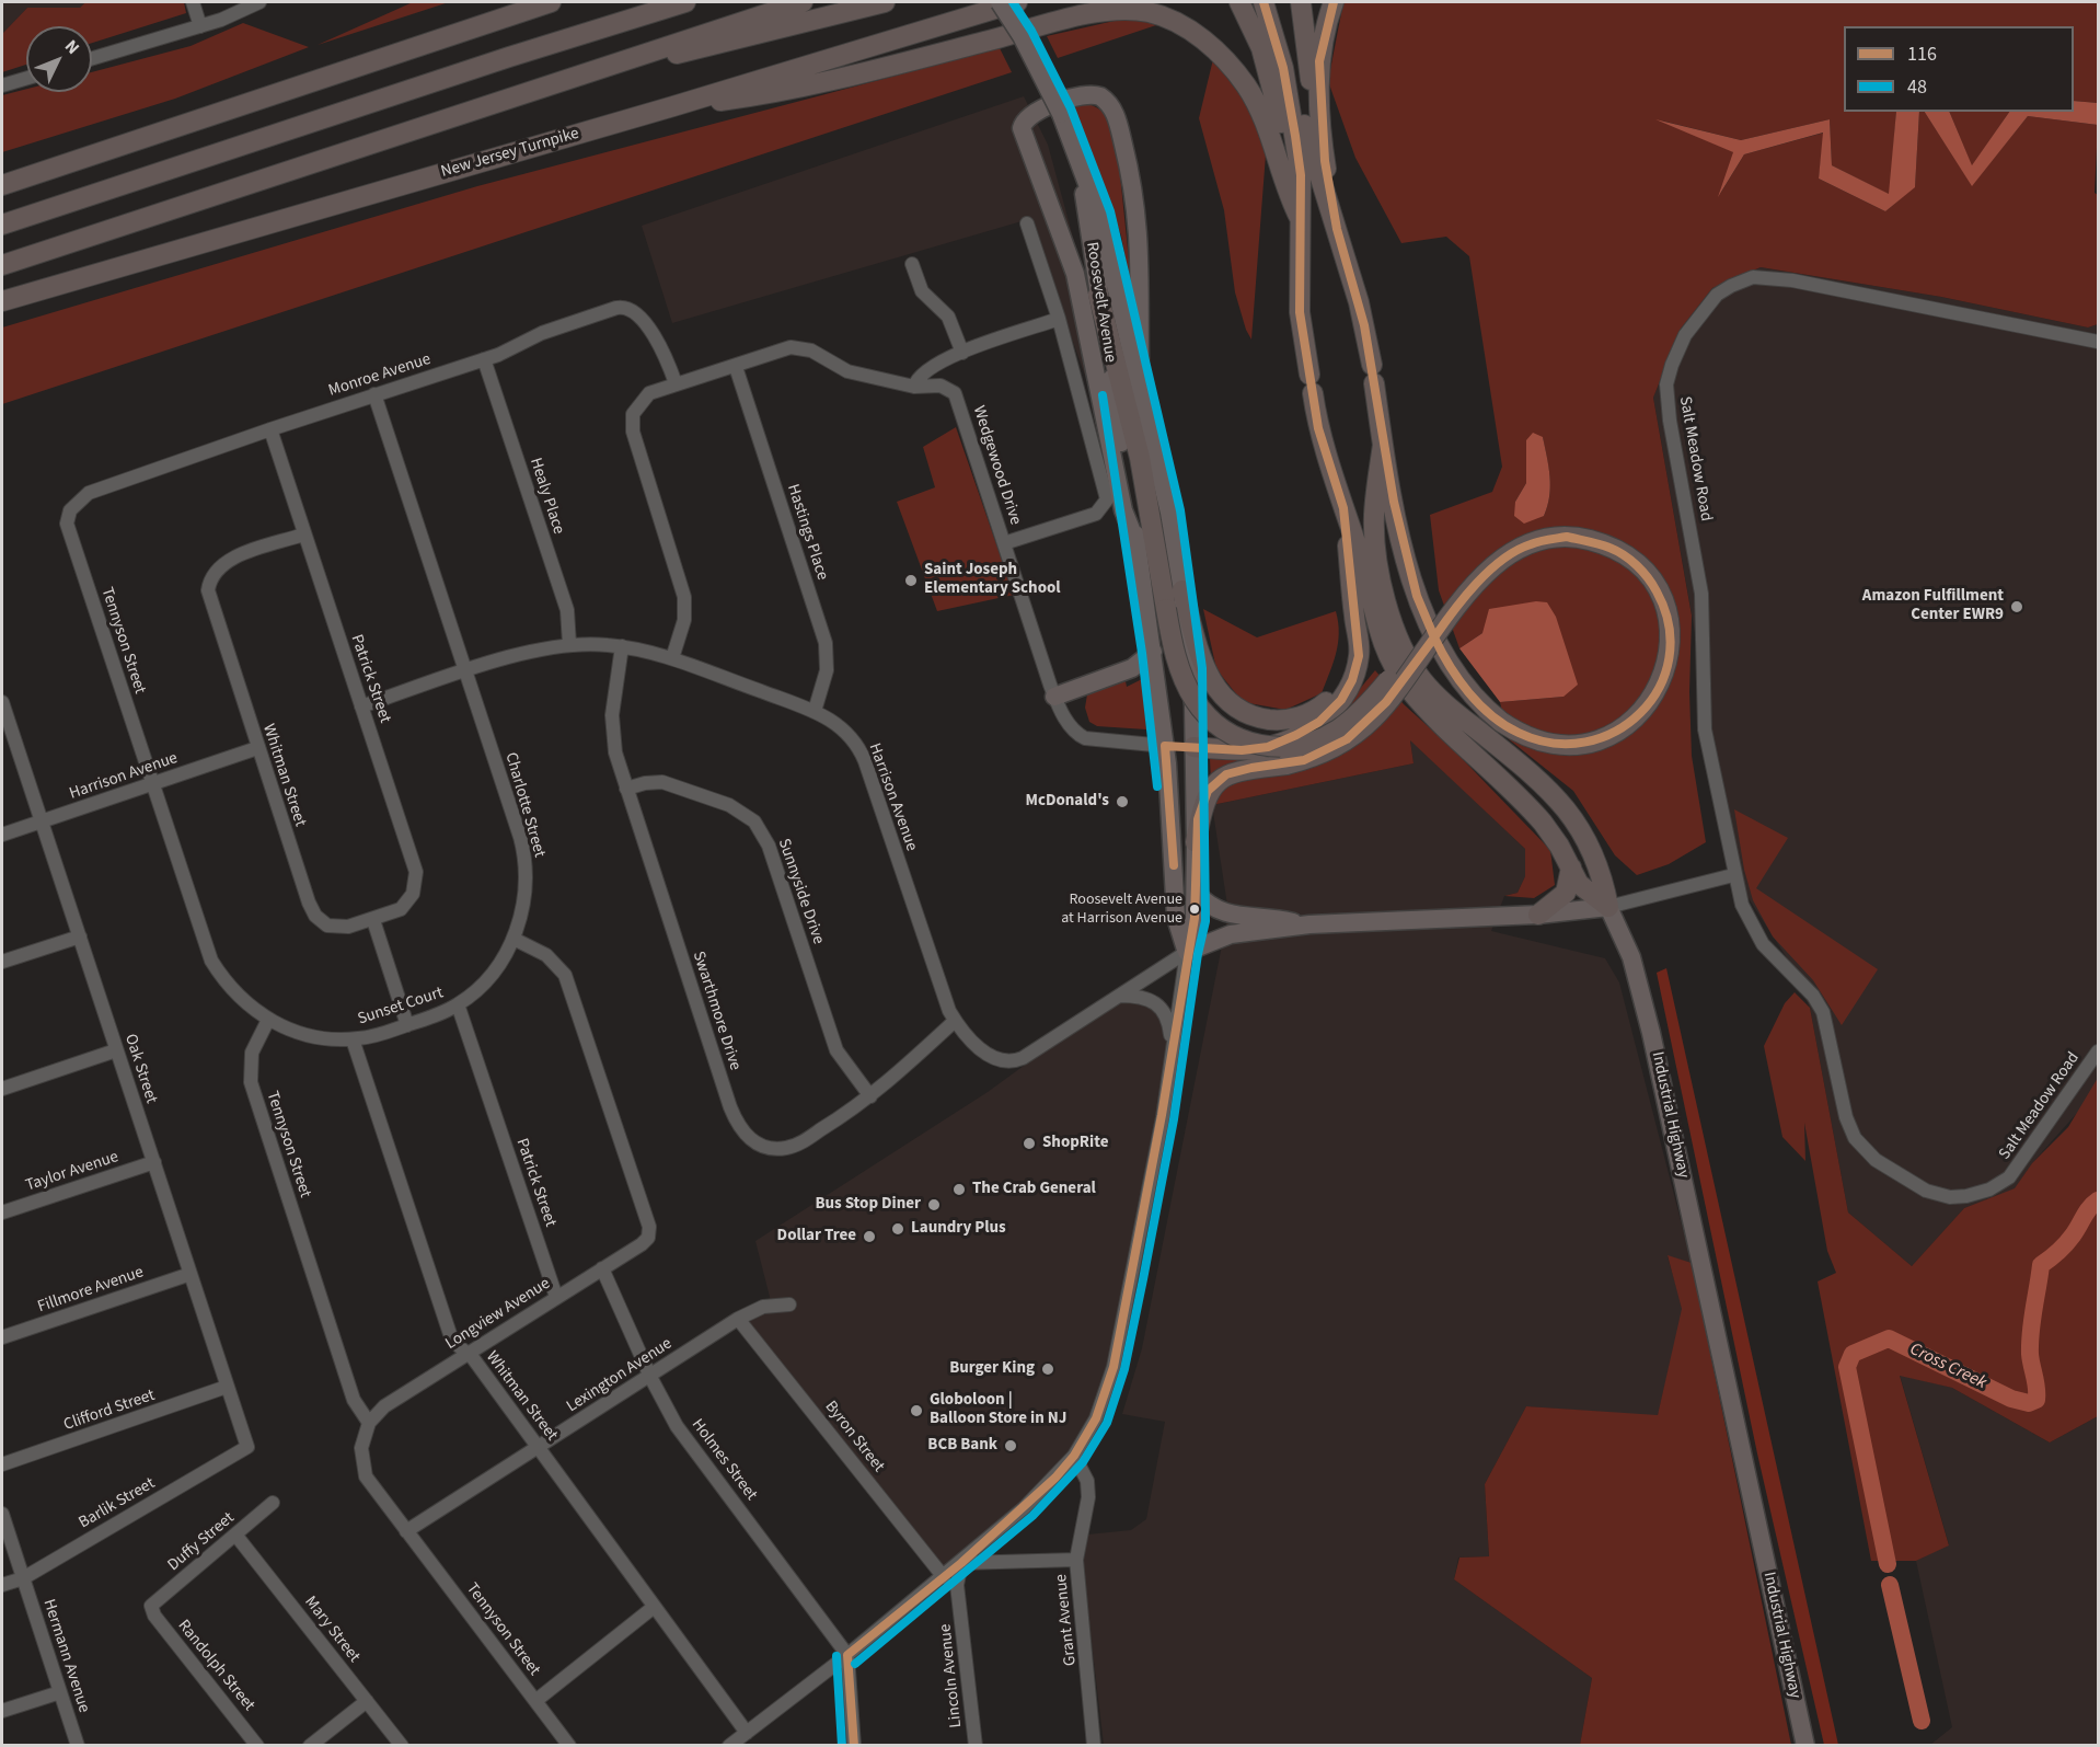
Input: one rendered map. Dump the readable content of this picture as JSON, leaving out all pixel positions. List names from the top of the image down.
{
  "streets": {
    "highway": ["New Jersey Turnpike"],
    "main road": ["Roosevelt Avenue", "Industrial Highway"],
    "street": [
      "Monroe Avenue",
      "Salt Meadow Road",
      "Wedgewood Drive",
      "Healy Place",
      "Hastings Place",
      "Tennyson Street",
      "Patrick Street",
      "Whitman Street",
      "Harrison Avenue",
      "Charlotte Street",
      "Sunnyside Drive",
      "Sunset Court",
      "Swarthmore Drive",
      "Oak Street",
      "Taylor Avenue",
      "Fillmore Avenue",
      "Longview Avenue",
      "Lexington Avenue",
      "Clifford Street",
      "Byron Street",
      "Holmes Street",
      "Barlik Street",
      "Duffy Street",
      "Grant Avenue",
      "Mary Street",
      "Hermann Avenue",
      "Randolph Street",
      "Lincoln Avenue"
    ]
  },
  "crossings": [
    ["Roosevelt Avenue", "Wedgewood Drive"],
    ["Roosevelt Avenue", "Whitman Street"],
    ["Roosevelt Avenue", "Harrison Avenue"],
    ["Roosevelt Avenue", "Byron Street"],
    ["Roosevelt Avenue", "Holmes Street"],
    ["Roosevelt Avenue", "Grant Avenue"],
    ["Roosevelt Avenue", "Lincoln Avenue"],
    ["Monroe Avenue", "Wedgewood Drive"],
    ["Monroe Avenue", "Healy Place"],
    ["Monroe Avenue", "Tennyson Street"],
    ["Monroe Avenue", "Patrick Street"],
    ["Monroe Avenue", "Charlotte Street"],
    ["Wedgewood Drive", "Hastings Place"],
    ["Wedgewood Drive", "Harrison Avenue"],
    ["Healy Place", "Harrison Avenue"],
    ["Hastings Place", "Harrison Avenue"],
    ["Tennyson Street", "Harrison Avenue"],
    ["Tennyson Street", "Sunset Court"],
    ["Tennyson Street", "Longview Avenue"],
    ["Tennyson Street", "Lexington Avenue"],
    ["Patrick Street", "Whitman Street"],
    ["Patrick Street", "Harrison Avenue"],
    ["Patrick Street", "Sunset Court"],
    ["Patrick Street", "Longview Avenue"],
    ["Whitman Street", "Harrison Avenue"],
    ["Whitman Street", "Sunset Court"],
    ["Whitman Street", "Longview Avenue"],
    ["Whitman Street", "Lexington Avenue"],
    ["Harrison Avenue", "Charlotte Street"],
    ["Harrison Avenue", "Swarthmore Drive"],
    ["Harrison Avenue", "Oak Street"],
    ["Charlotte Street", "Sunset Court"],
    ["Charlotte Street", "Longview Avenue"],
    ["Sunnyside Drive", "Swarthmore Drive"],
    ["Sunset Court", "Longview Avenue"],
    ["Oak Street", "Taylor Avenue"],
    ["Oak Street", "Fillmore Avenue"],
    ["Oak Street", "Clifford Street"],
    ["Oak Street", "Barlik Street"],
    ["Longview Avenue", "Holmes Street"],
    ["Lexington Avenue", "Byron Street"],
    ["Lexington Avenue", "Holmes Street"],
    ["Barlik Street", "Hermann Avenue"],
    ["Duffy Street", "Mary Street"],
    ["Duffy Street", "Randolph Street"]
  ],
  "water": ["Cross Creek"],
  "places": [
    "Saint Joseph Elementary School",
    "Amazon Fulfillment Center EWR9",
    "McDonald's",
    "Roosevelt Avenue at Harrison Avenue",
    "ShopRite",
    "The Crab General",
    "Bus Stop Diner",
    "Laundry Plus",
    "Dollar Tree",
    "Burger King",
    "Globoloon | Balloon Store in NJ",
    "BCB Bank"
  ],
  "lines": ["transit line 116", "transit line 48"],
  "legend": ["116", "48"],
  "north": "top right"
}
